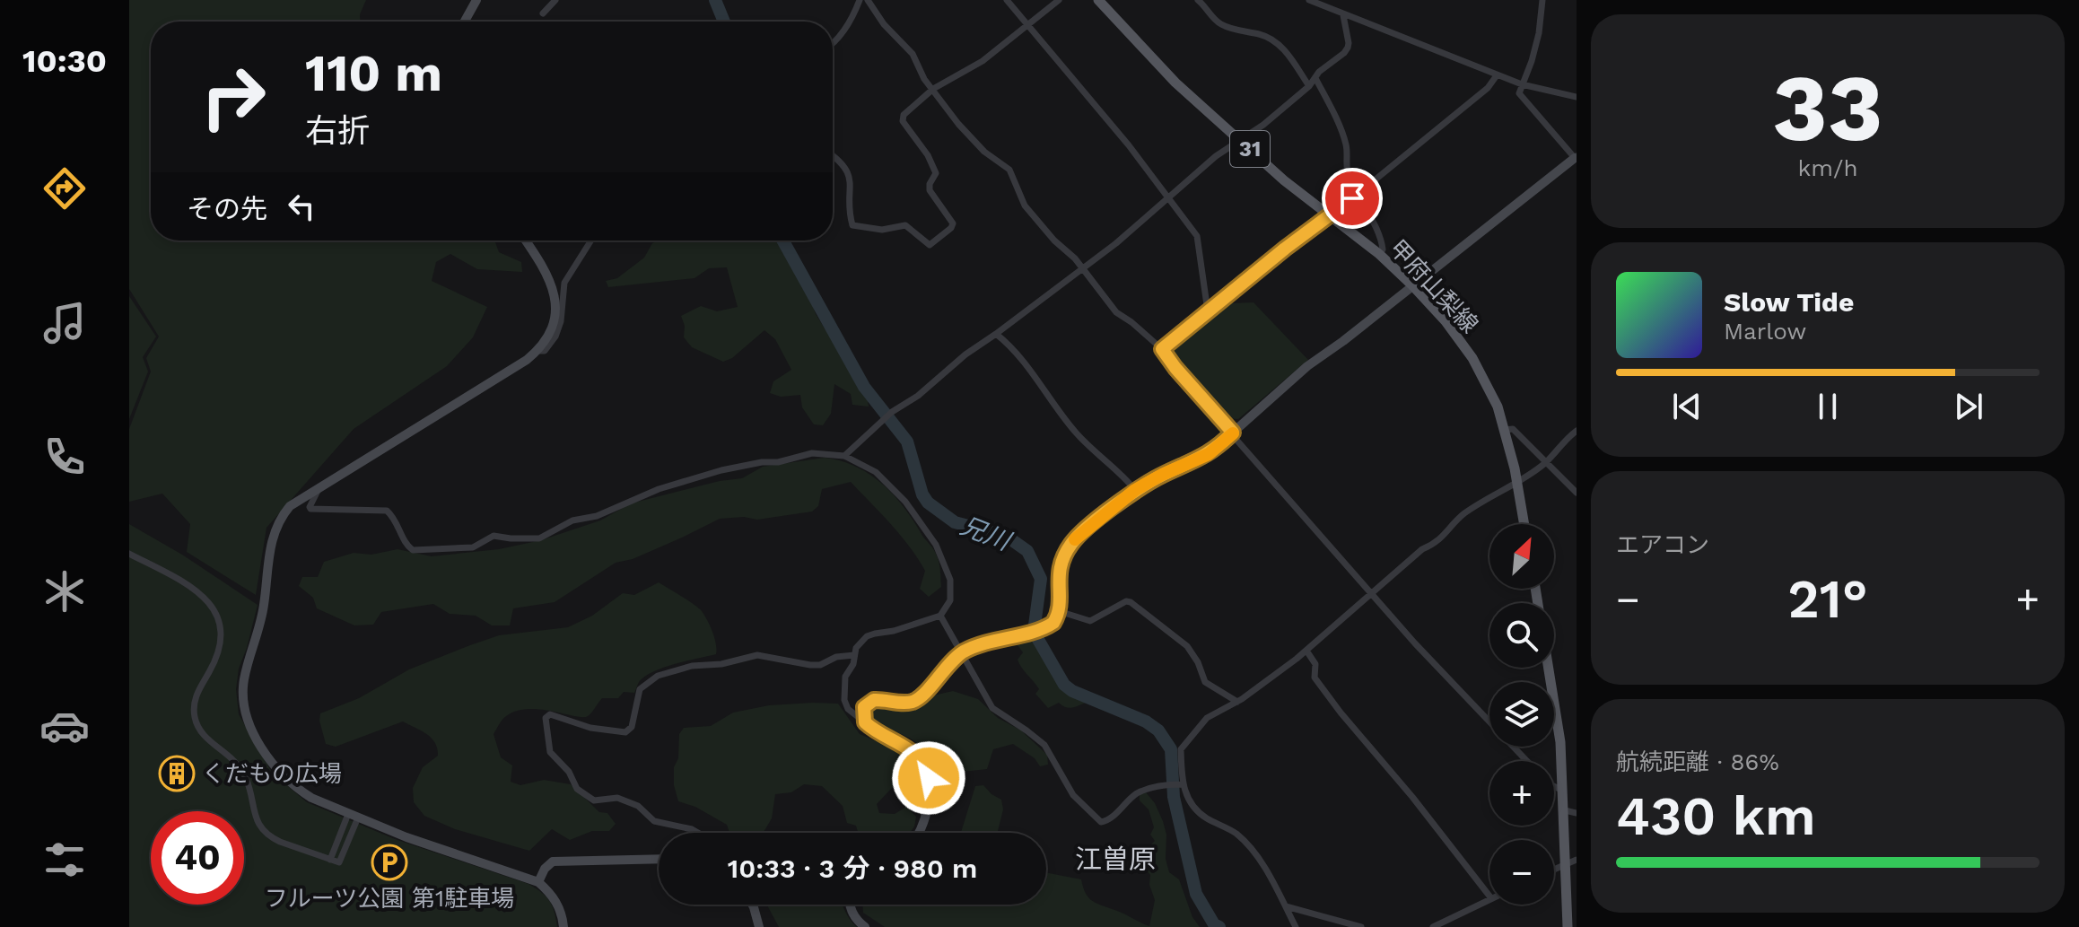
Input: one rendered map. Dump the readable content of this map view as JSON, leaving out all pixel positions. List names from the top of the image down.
{
  "streets": {
    "main road": ["31", "甲府山梨線"]
  },
  "districts": ["江曽原"],
  "water": ["兄川"],
  "places": {
    "building": ["くだもの広場"],
    "parking": ["フルーツ公園 第1駐車場"]
  },
  "north": "top right",
  "page": {
    "tabs": "10:30",
    "tile": [
      ["33", "km/h"],
      "エアコン",
      ["航続距離 · 86%", "430 km"]
    ],
    "turn": ["110 m", "右折"],
    "then": "その先",
    "song": ["Slow Tide", "Marlow"],
    "map_buttons": ["+", "−"],
    "heat": ["−", "21°", "+"],
    "limit": "40",
    "trip": "10:33 · 3 分 · 980 m"
  }
}
